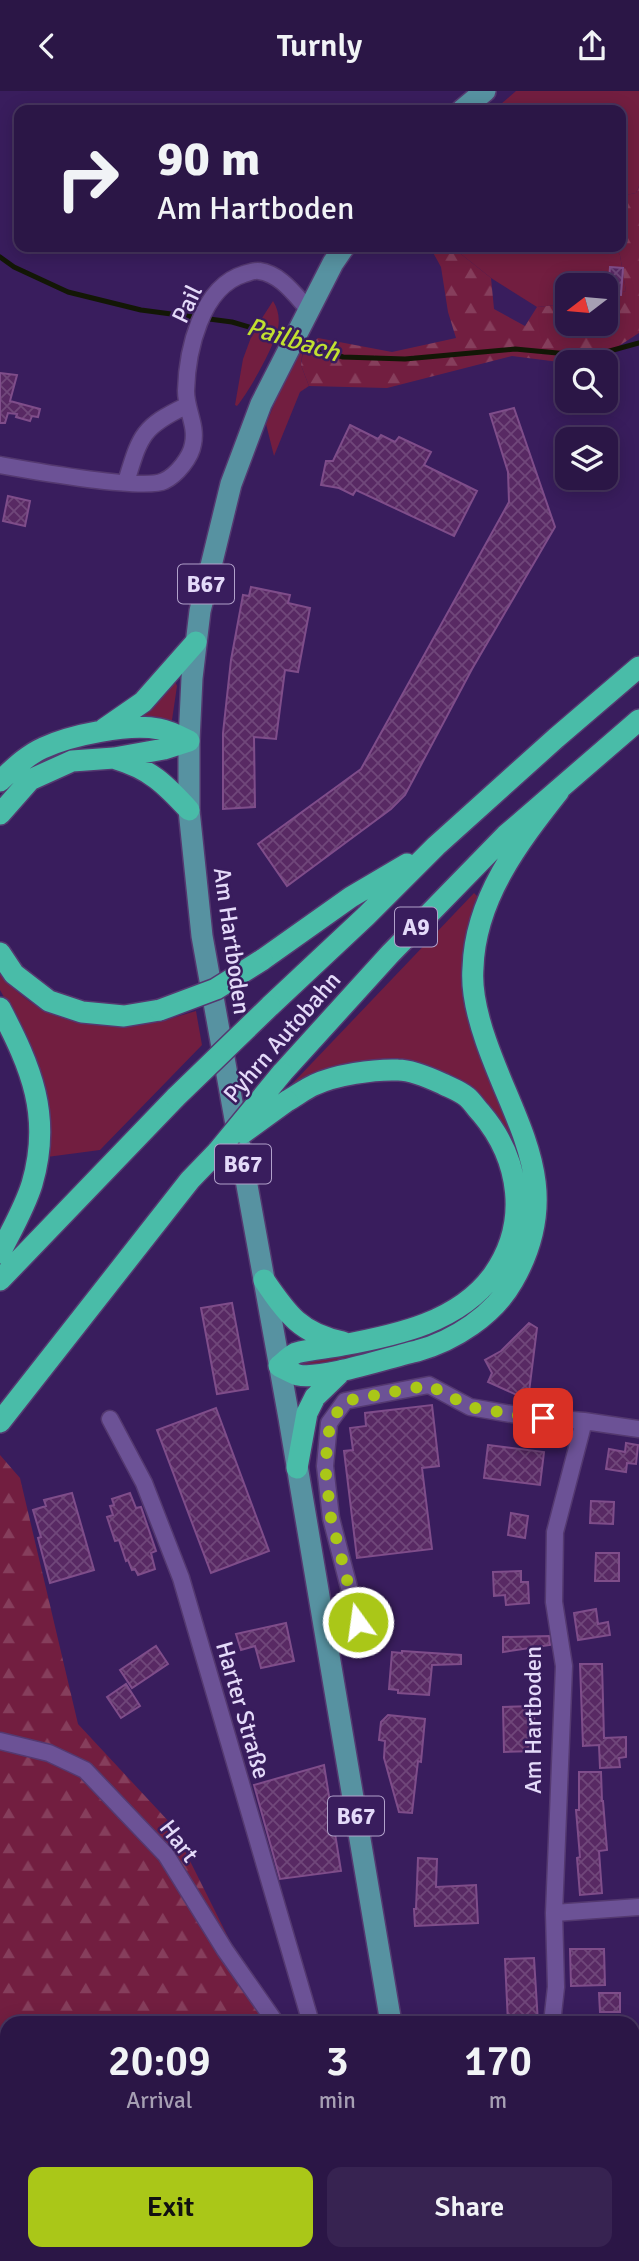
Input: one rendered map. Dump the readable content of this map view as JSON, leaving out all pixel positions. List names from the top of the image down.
{
  "streets": {
    "highway": ["A9", "Pyhrn Autobahn"],
    "main road": ["B67", "Am Hartboden"],
    "street": ["Pail", "Harter Straße", "Hart"]
  },
  "crossings": [
    ["Pail", "B67"],
    ["Pail", "Am Hartboden"],
    ["B67", "Am Hartboden"]
  ],
  "water": ["Pailbach"],
  "north": "left",
  "page": {
    "header": "Turnly",
    "turn": ["90 m", "Am Hartboden"],
    "eta": [
      "20:09",
      "Arrival",
      "3",
      "min",
      "170",
      "m"
    ],
    "buttons": ["Exit", "Share"]
  }
}
